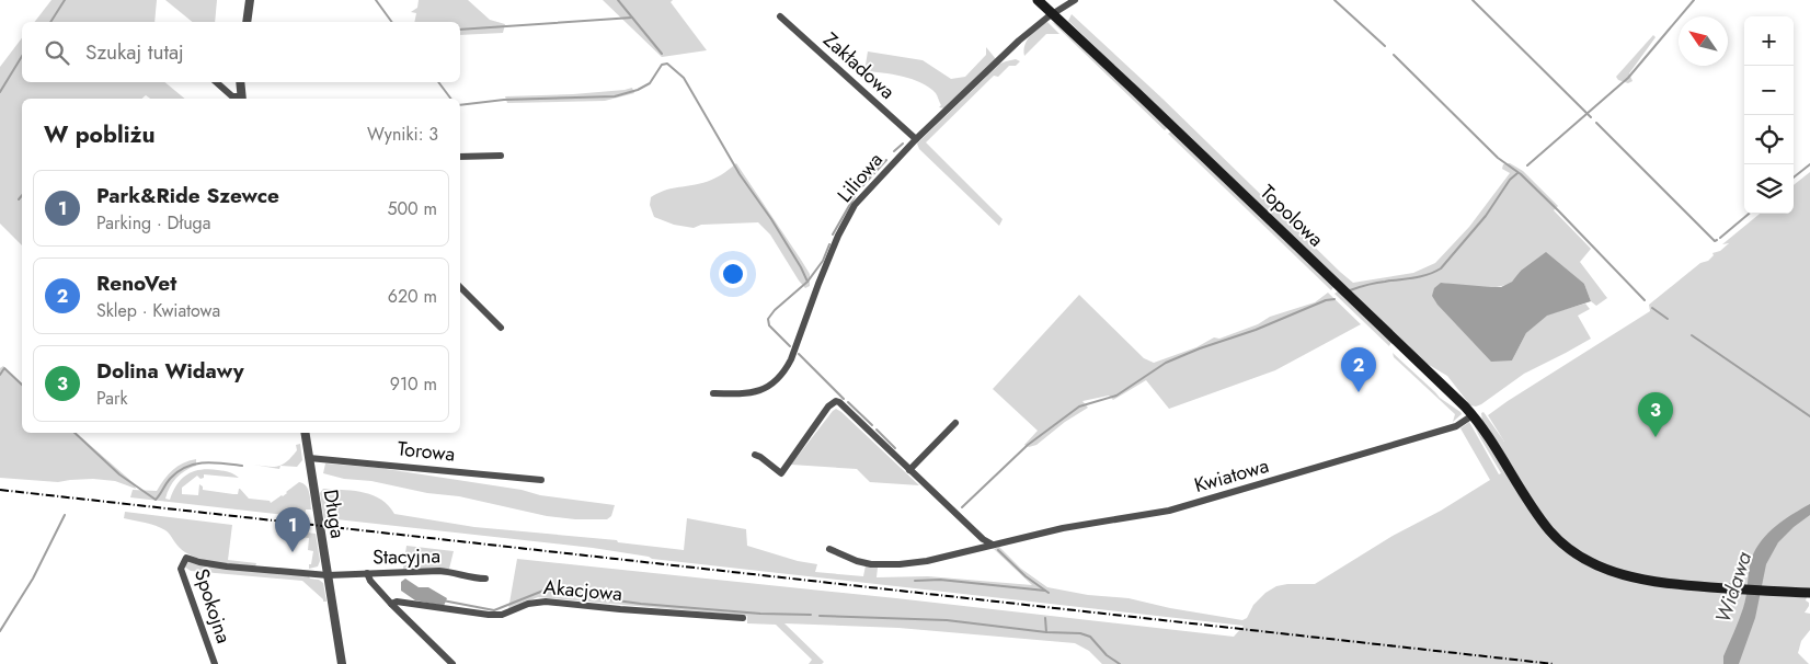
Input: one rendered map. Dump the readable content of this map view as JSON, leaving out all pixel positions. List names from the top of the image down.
{
  "streets": {
    "main road": ["Topolowa"],
    "street": [
      "Zakładowa",
      "Liliowa",
      "Torowa",
      "Kwiatowa",
      "Długa",
      "Stacyjna",
      "Akacjowa",
      "Spokojna"
    ]
  },
  "crossings": [
    ["Zakładowa", "Liliowa"],
    ["Liliowa", "Topolowa"],
    ["Topolowa", "Kwiatowa"],
    ["Torowa", "Długa"],
    ["Długa", "Stacyjna"],
    ["Stacyjna", "Spokojna"]
  ],
  "water": ["Widawa"],
  "north": "top left",
  "page": {
    "map_buttons": ["+", "−"],
    "search": "Szukaj tutaj",
    "heading": ["W pobliżu", "Wyniki: 3"],
    "list": [
      {
        "mark": "1",
        "name": "Park&Ride Szewce",
        "note": "Parking · Długa",
        "value": "500 m"
      },
      {
        "mark": "2",
        "name": "RenoVet",
        "note": "Sklep · Kwiatowa",
        "value": "620 m"
      },
      {
        "mark": "3",
        "name": "Dolina Widawy",
        "note": "Park",
        "value": "910 m"
      }
    ],
    "pins": ["2", "3", "1"]
  }
}
